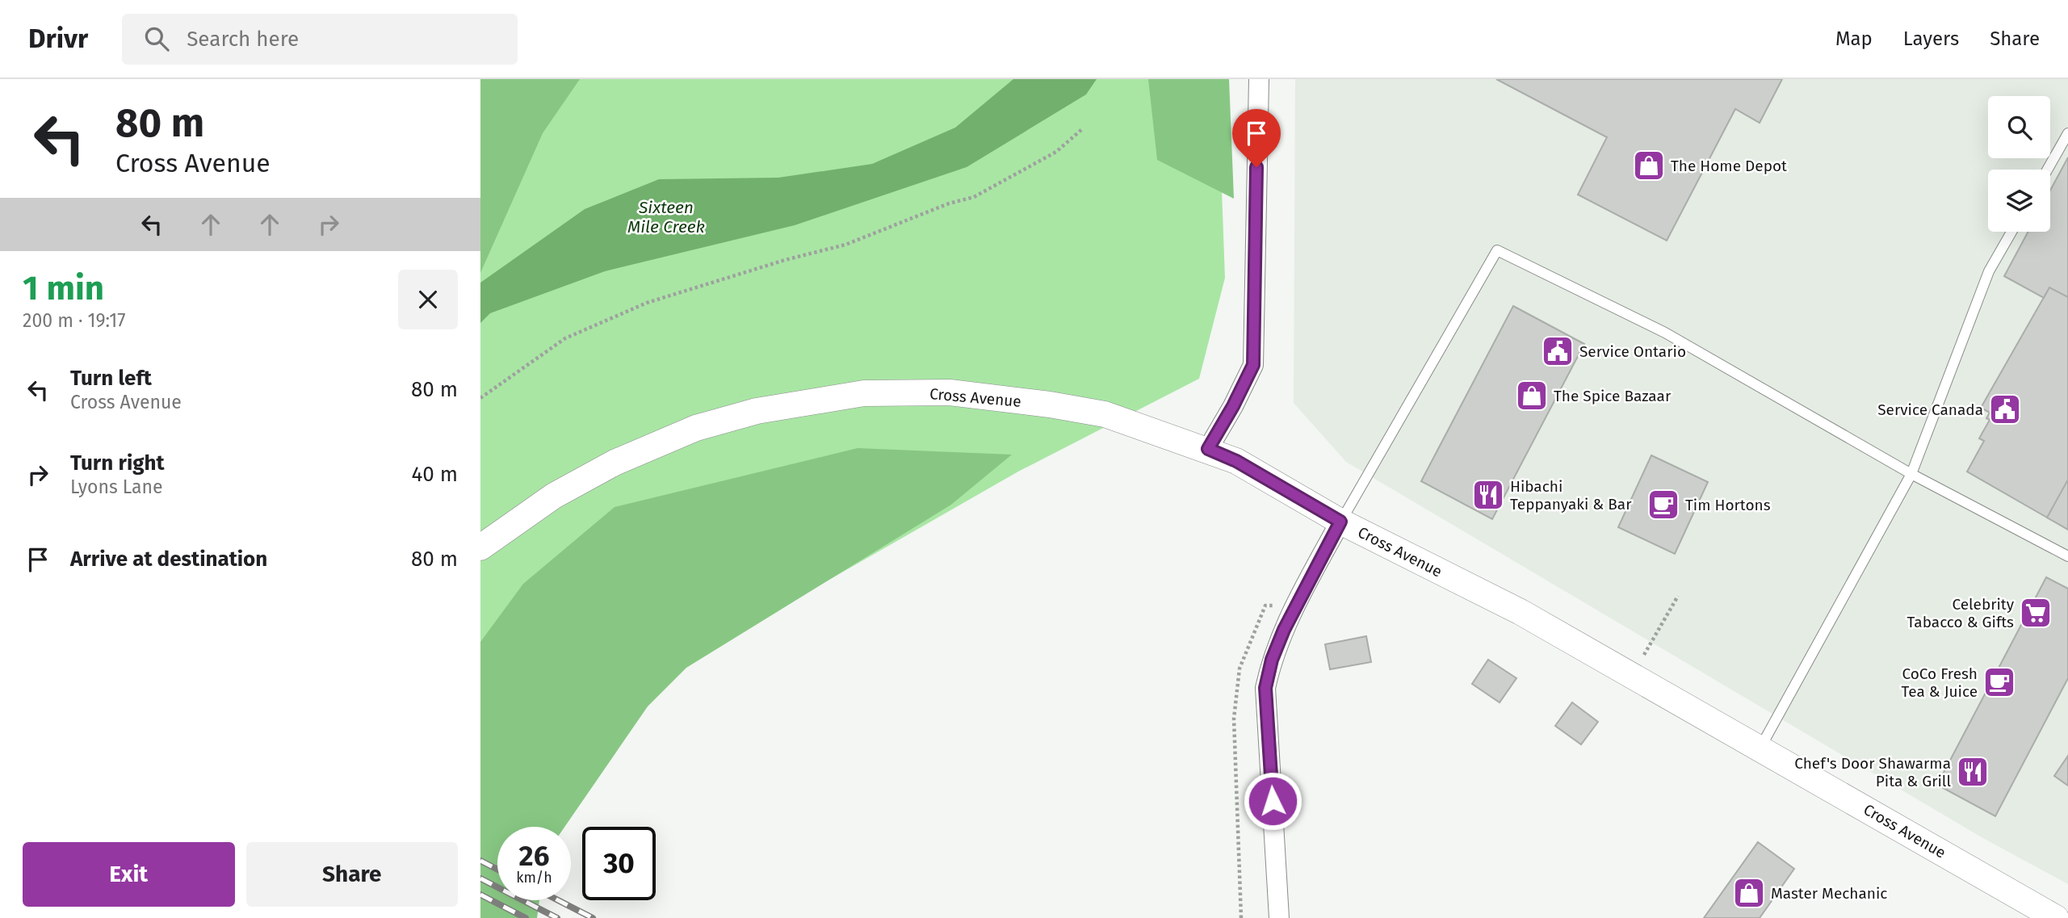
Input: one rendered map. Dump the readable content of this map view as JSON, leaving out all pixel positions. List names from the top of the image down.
{
  "streets": {
    "street": ["Cross Avenue"]
  },
  "water": ["Sixteen Mile Creek"],
  "places": {
    "shop": ["The Home Depot", "The Spice Bazaar", "Master Mechanic"],
    "public building": ["Service Ontario", "Service Canada"],
    "restaurant": ["Hibachi Teppanyaki & Bar", "Chef's Door Shawarma Pita & Grill"],
    "cafe": ["Tim Hortons", "CoCo Fresh Tea & Juice"],
    "supermarket": ["Celebrity Tabacco & Gifts"]
  },
  "page": {
    "header": "Drivr",
    "search": "Search here",
    "nav": ["Map", "Layers", "Share"],
    "turn": ["80 m", "Cross Avenue"],
    "heading": ["1 min", "200 m · 19:17"],
    "list": [
      {
        "name": "Turn left",
        "note": "Cross Avenue",
        "value": "80 m"
      },
      {
        "name": "Turn right",
        "note": "Lyons Lane",
        "value": "40 m"
      },
      {
        "name": "Arrive at destination",
        "value": "80 m"
      }
    ],
    "speed": "26 km/h",
    "limit": "30",
    "buttons": ["Exit", "Share"]
  }
}
